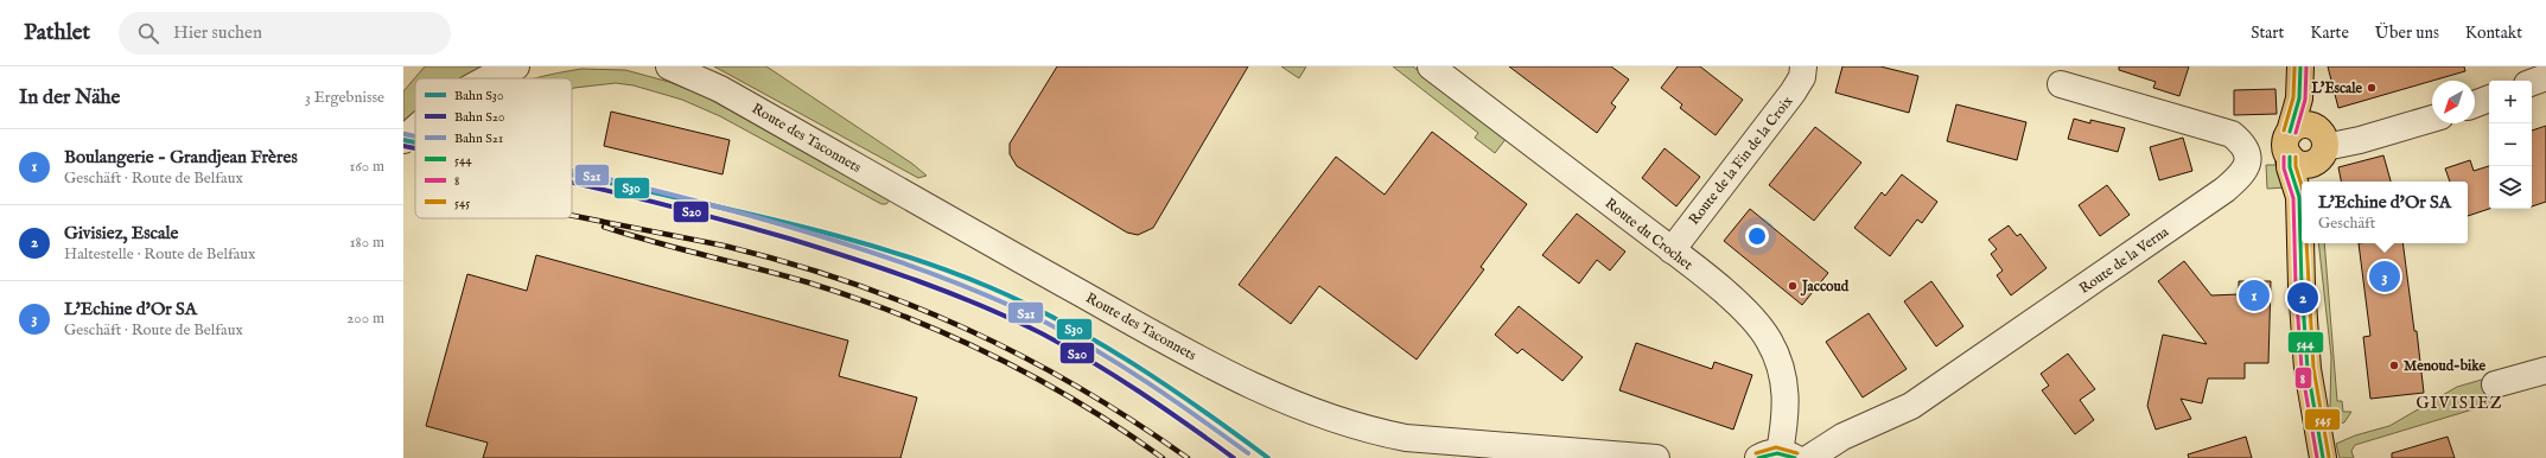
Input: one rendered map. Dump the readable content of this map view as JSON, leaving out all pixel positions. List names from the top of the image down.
{
  "streets": {
    "street": [
      "Route des Taconnets",
      "Route de la Fin de la Croix",
      "Route du Crochet",
      "Route de la Verna"
    ]
  },
  "crossings": [
    ["Route de la Fin de la Croix", "Route du Crochet"]
  ],
  "districts": ["GIVISIEZ"],
  "places": ["L'Escale", "Jaccoud", "Menoud-bike"],
  "lines": [
    "transit line 544",
    "transit line 8",
    "transit line 545",
    "rail line S21",
    "rail line S30",
    "rail line S20"
  ],
  "legend": [
    "Bahn S30",
    "Bahn S20",
    "Bahn S21",
    "544",
    "8",
    "545"
  ],
  "north": "bottom left",
  "page": {
    "header": "Pathlet",
    "search": "Hier suchen",
    "nav": [
      "Start",
      "Karte",
      "Über uns",
      "Kontakt"
    ],
    "heading": ["In der Nähe", "3 Ergebnisse"],
    "map_buttons": ["+", "−"],
    "list": [
      {
        "mark": "1",
        "name": "Boulangerie - Grandjean Frères",
        "note": "Geschäft · Route de Belfaux",
        "value": "160 m"
      },
      {
        "mark": "2",
        "name": "Givisiez, Escale",
        "note": "Haltestelle · Route de Belfaux",
        "value": "180 m"
      },
      {
        "mark": "3",
        "name": "L'Echine d'Or SA",
        "note": "Geschäft · Route de Belfaux",
        "value": "200 m"
      }
    ],
    "popup": ["L'Echine d'Or SA", "Geschäft"],
    "pins": ["3", "1", "2"]
  }
}
